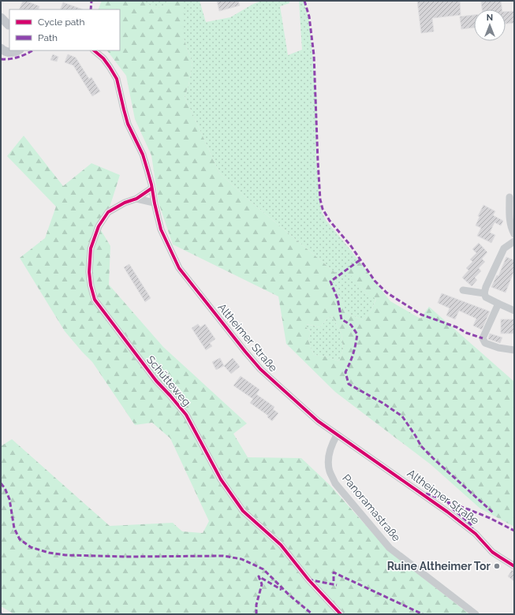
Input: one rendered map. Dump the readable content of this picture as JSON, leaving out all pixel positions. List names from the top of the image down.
{
  "streets": {
    "street": ["Altheimer Straße", "Schütteweg", "Panoramastraße"]
  },
  "crossings": [
    ["Altheimer Straße", "Schütteweg"],
    ["Altheimer Straße", "Panoramastraße"]
  ],
  "places": ["Ruine Altheimer Tor"],
  "legend": ["Cycle path", "Path"],
  "north": "top"
}
